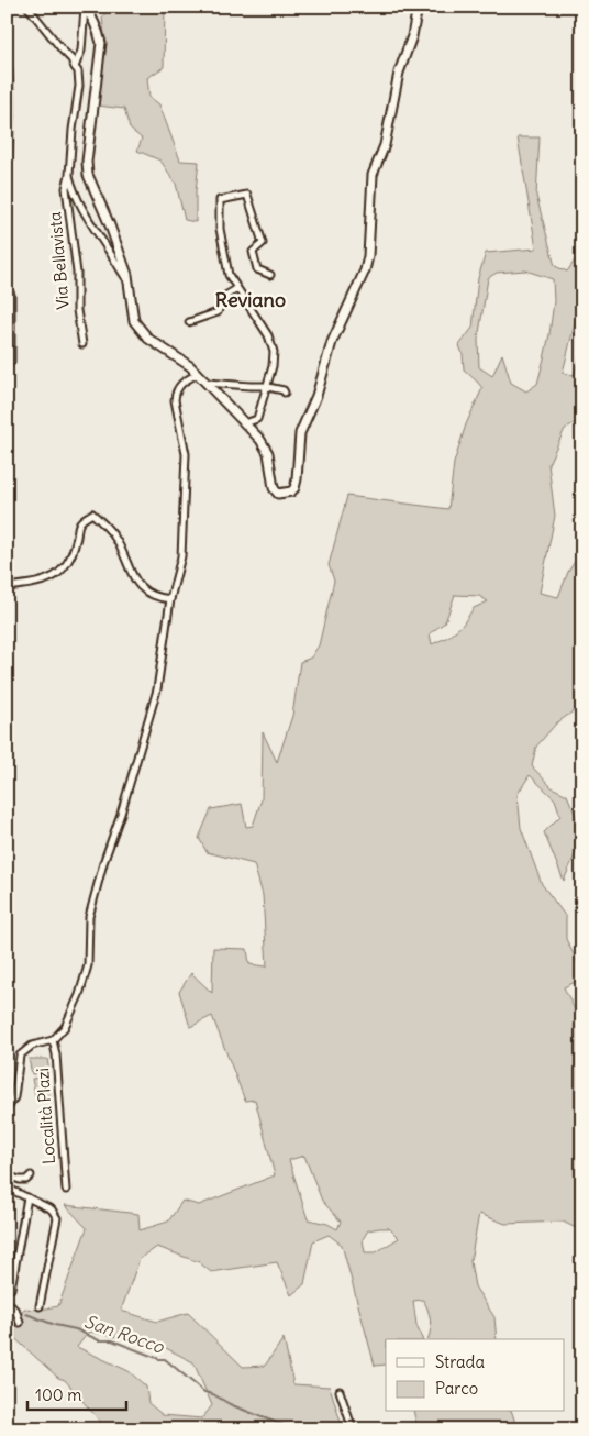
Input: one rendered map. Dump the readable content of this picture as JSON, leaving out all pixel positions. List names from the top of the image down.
{
  "streets": {
    "street": ["Via Bellavista", "Località Plazi"]
  },
  "districts": ["Reviano"],
  "water": ["San Rocco"],
  "legend": ["Strada", "Parco"],
  "scale_bar": "100 m"
}
